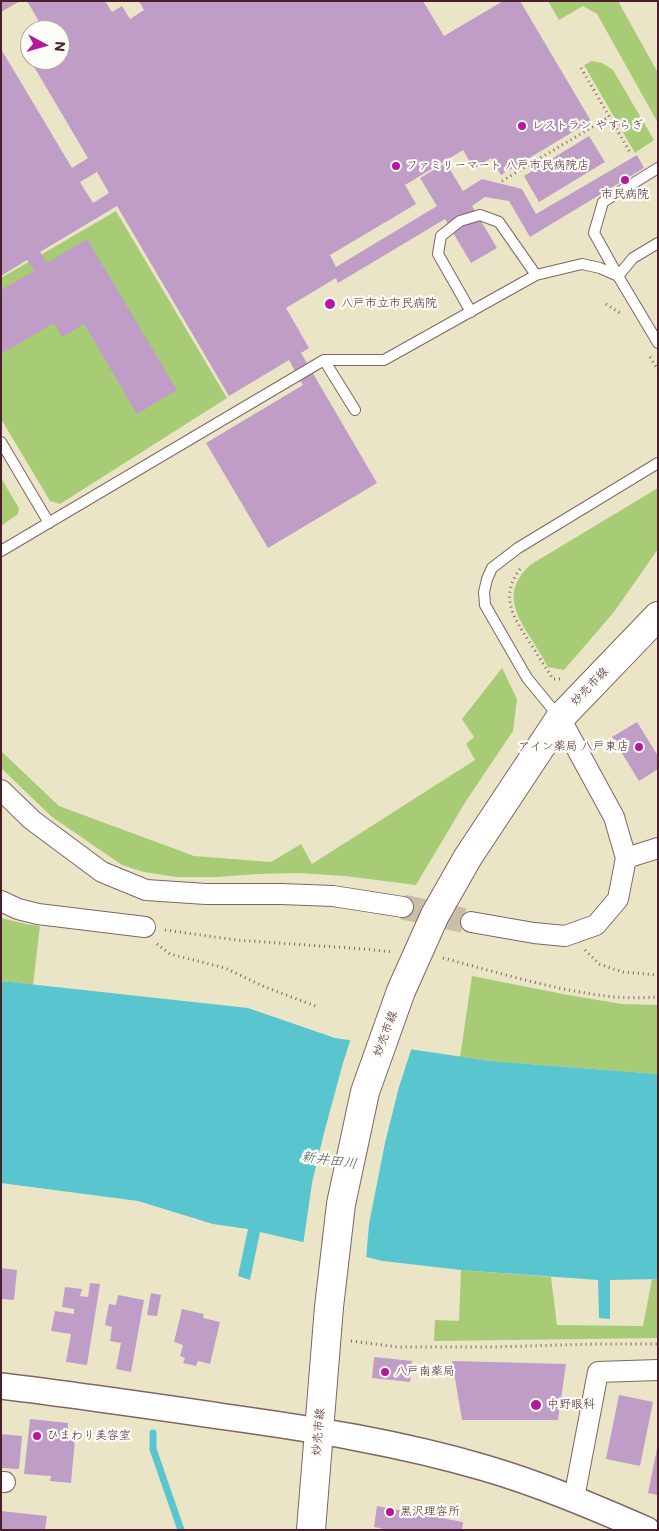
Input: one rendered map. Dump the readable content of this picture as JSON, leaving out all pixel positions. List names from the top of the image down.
{
  "streets": {
    "main road": ["妙売市線"]
  },
  "water": ["新井田川"],
  "places": [
    "レストラン やすらぎ",
    "ファミリーマート 八戸市民病院店",
    "市民病院",
    "八戸市立市民病院",
    "アイン薬局 八戸東店",
    "八戸南薬局",
    "中野眼科",
    "ひまわり美容室",
    "黒沢理容所"
  ],
  "north": "right"
}
